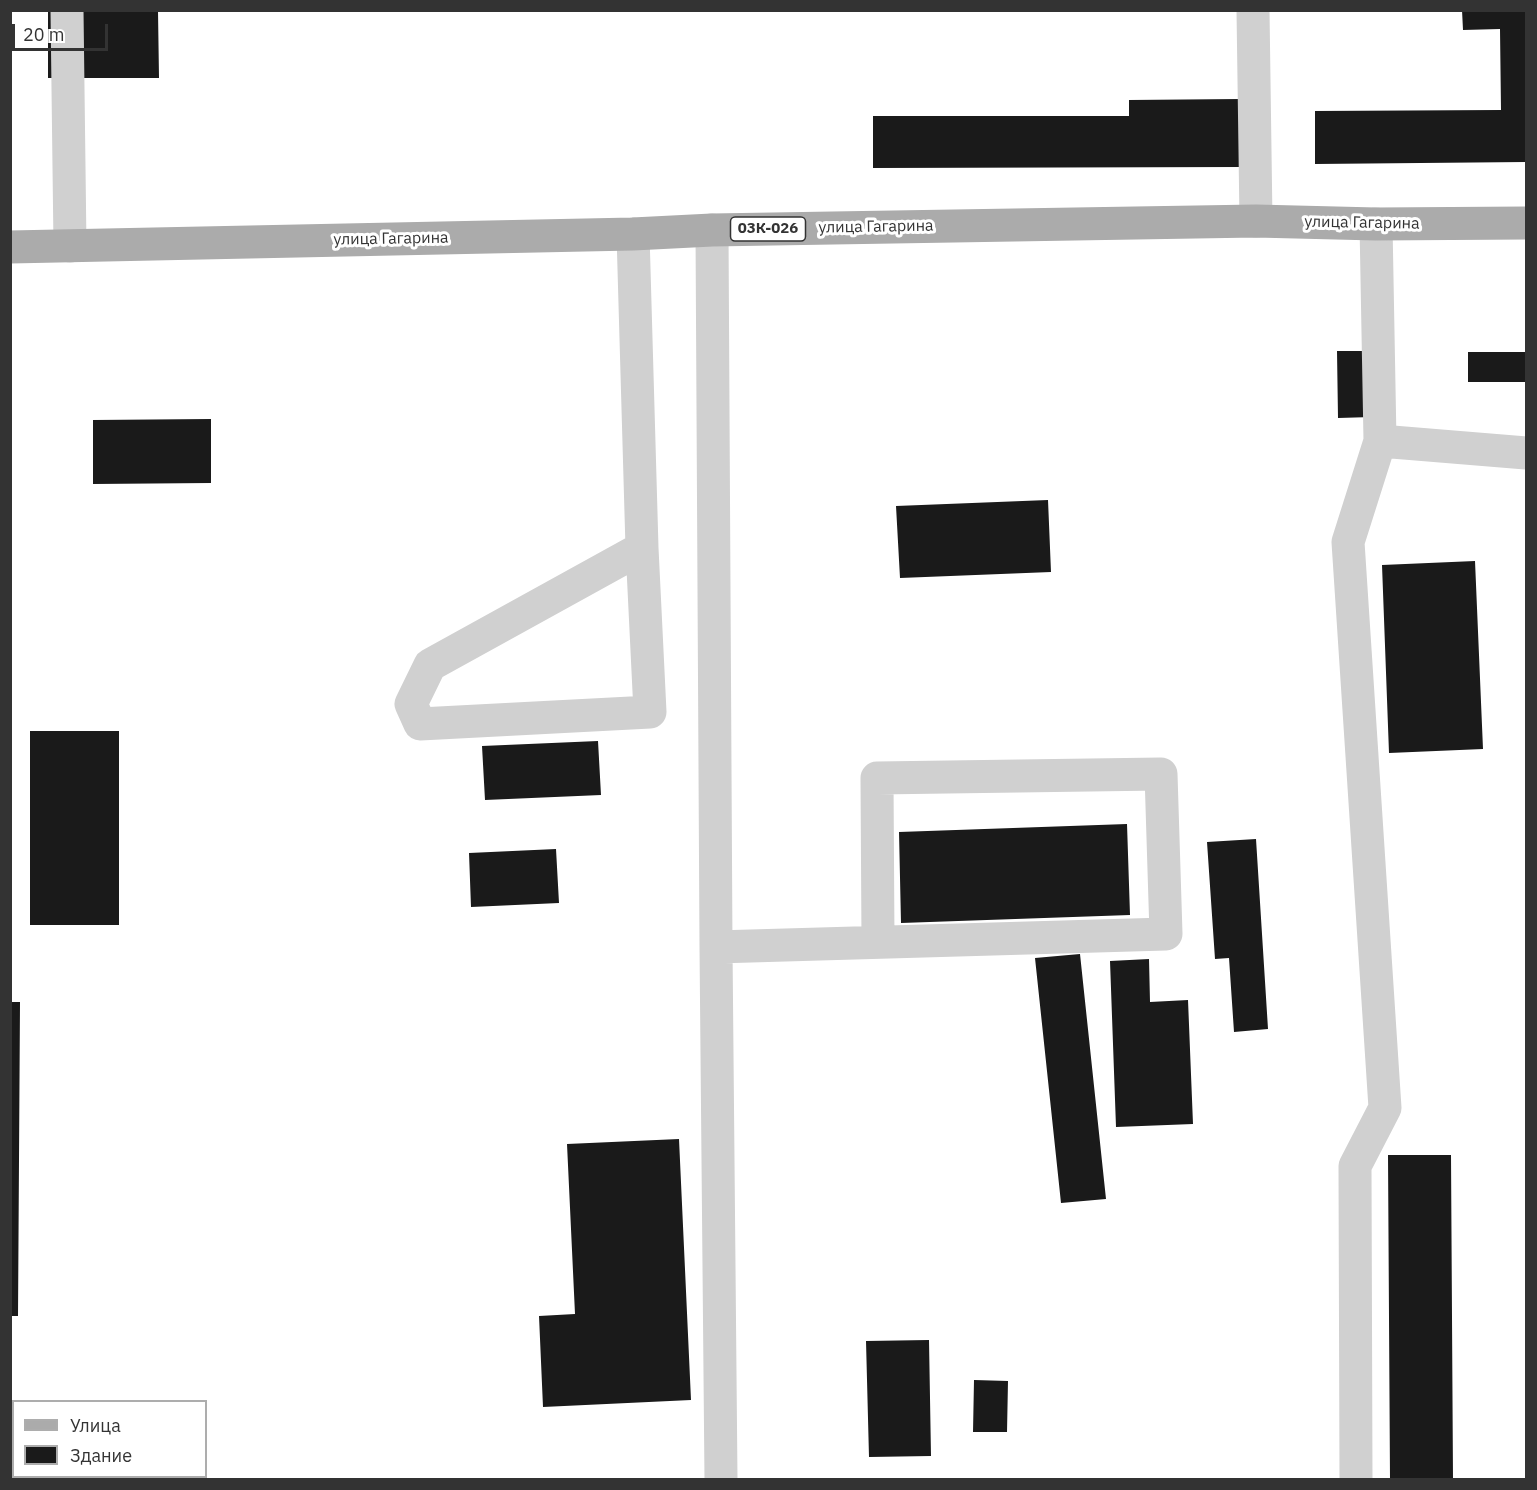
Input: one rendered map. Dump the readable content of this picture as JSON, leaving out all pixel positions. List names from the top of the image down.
{
  "streets": {
    "main road": ["улица Гагарина", "03К-026"]
  },
  "legend": ["Улица", "Здание"],
  "scale_bar": "20 m"
}
